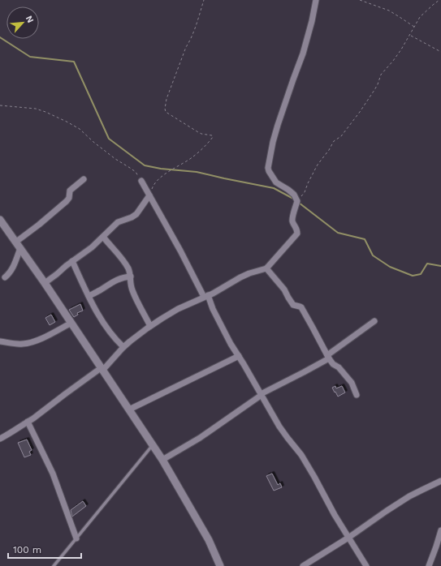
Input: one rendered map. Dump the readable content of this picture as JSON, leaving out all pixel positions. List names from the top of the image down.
{
  "scale_bar": "100 m",
  "north": "top right"
}
